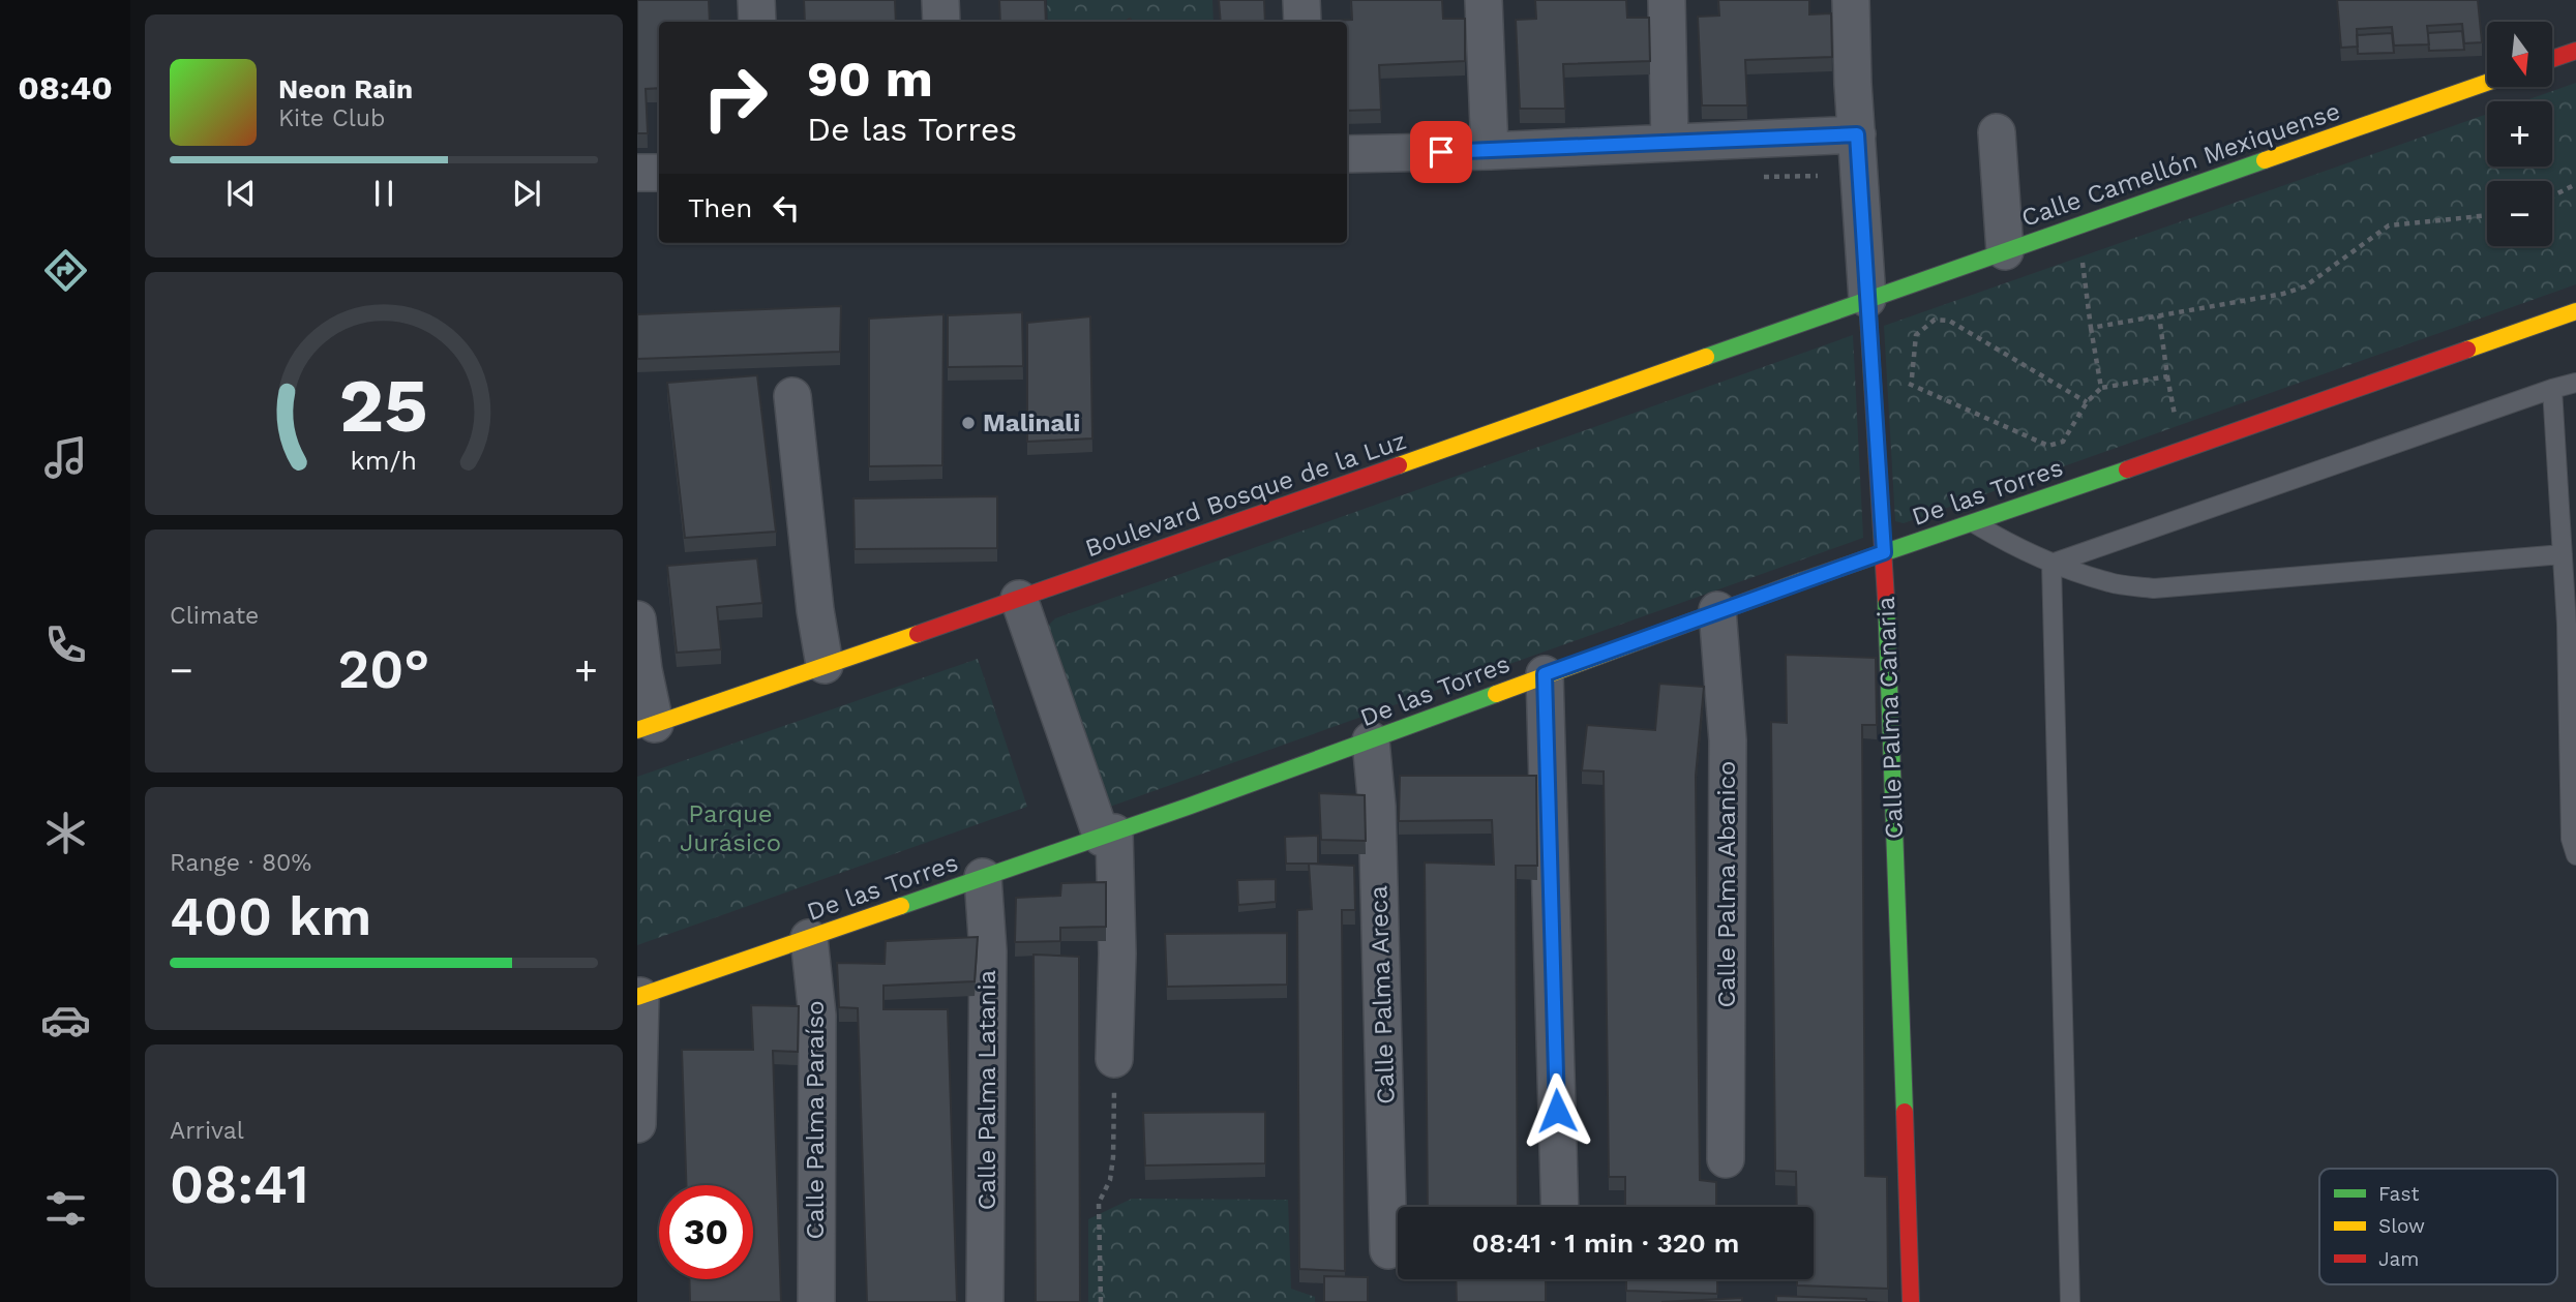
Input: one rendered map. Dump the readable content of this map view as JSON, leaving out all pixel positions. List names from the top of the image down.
{
  "streets": {
    "main road": [
      "Calle Camellón Mexiquense",
      "De las Torres",
      "Boulevard Bosque de la Luz",
      "Calle Palma Canaria"
    ],
    "street": [
      "Calle Palma Abanico",
      "Calle Palma Areca",
      "Calle Palma Latania",
      "Calle Palma Paraíso"
    ]
  },
  "crossings": [
    ["Calle Camellón Mexiquense", "Boulevard Bosque de la Luz"],
    ["Calle Camellón Mexiquense", "Calle Palma Canaria"],
    ["De las Torres", "Calle Palma Canaria"],
    ["De las Torres", "Calle Palma Abanico"],
    ["De las Torres", "Calle Palma Areca"],
    ["De las Torres", "Calle Palma Latania"],
    ["De las Torres", "Calle Palma Paraíso"],
    ["Boulevard Bosque de la Luz", "Calle Palma Canaria"]
  ],
  "parks": ["Parque Jurásico"],
  "places": ["Malinali"],
  "legend": ["Fast", "Slow", "Jam"],
  "north": "bottom",
  "page": {
    "tabs": "08:40",
    "map_buttons": ["+", "−"],
    "turn": ["90 m", "De las Torres"],
    "song": ["Neon Rain", "Kite Club"],
    "then": "Then",
    "tile": [
      "Climate",
      ["Range · 80%", "400 km"],
      ["Arrival", "08:41"]
    ],
    "heat": ["−", "20°", "+"],
    "limit": "30",
    "trip": "08:41 · 1 min · 320 m",
    "gauge": ["25", "km/h"]
  }
}
